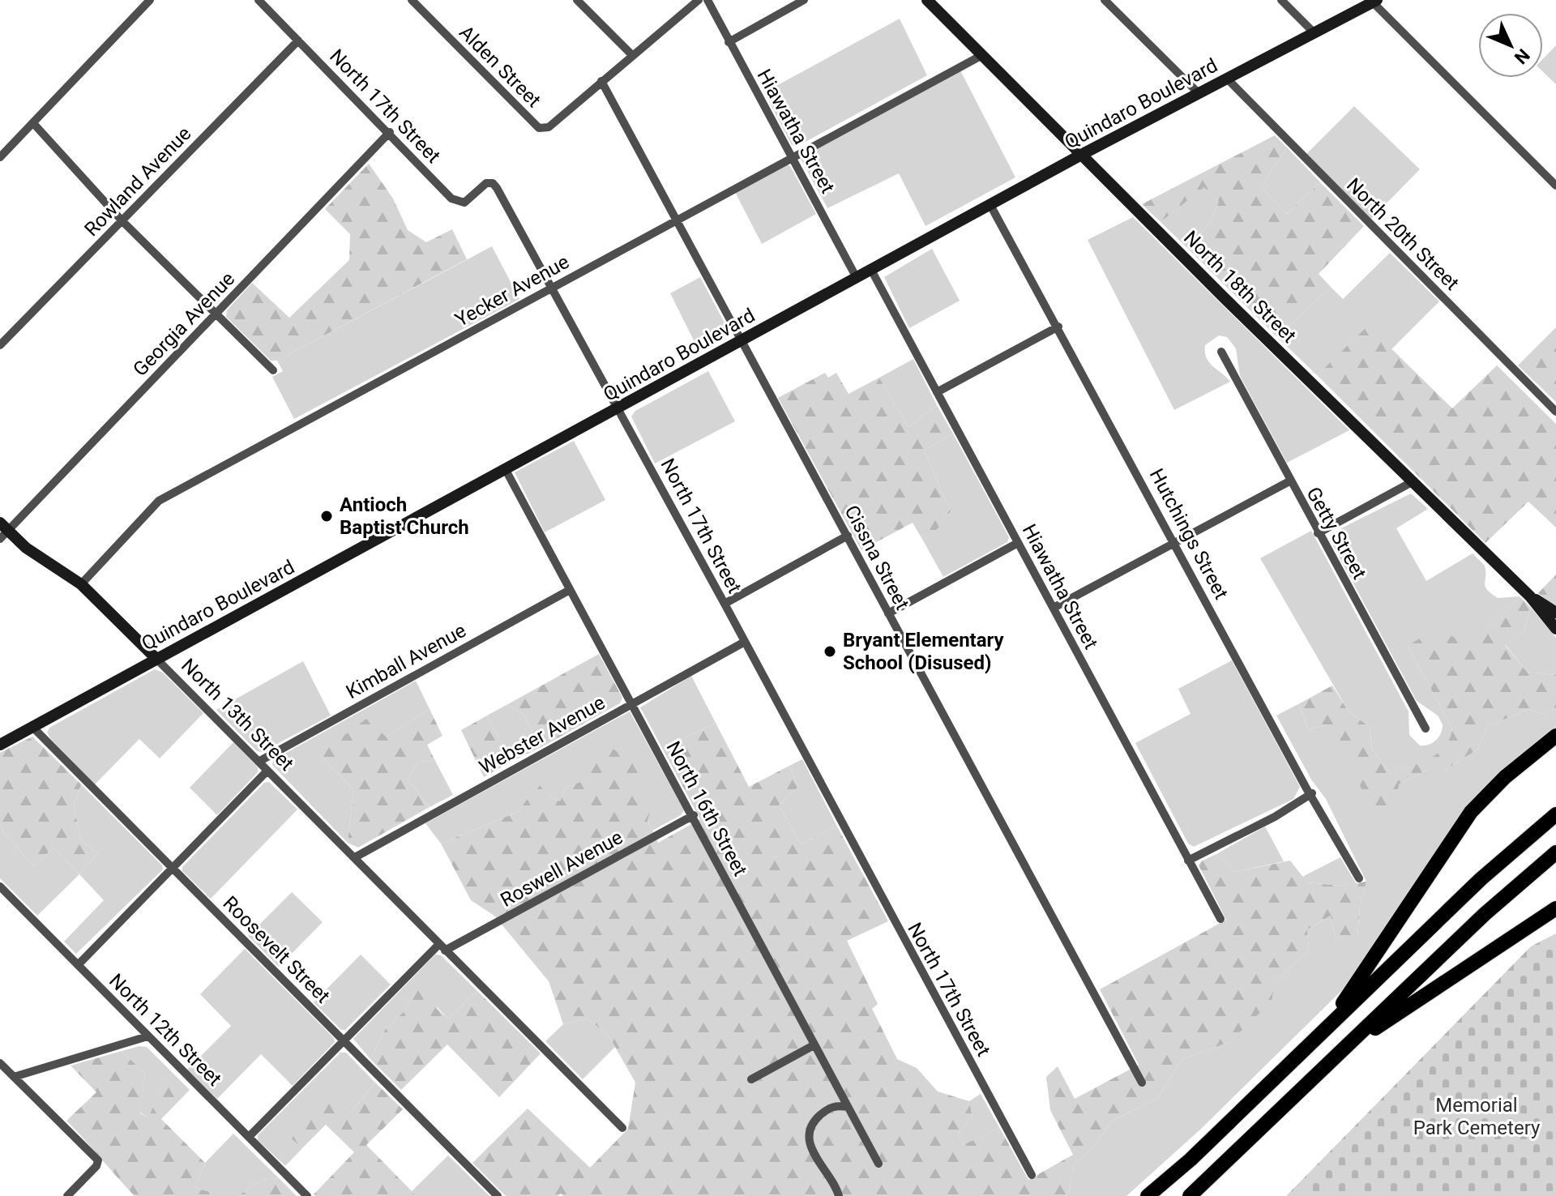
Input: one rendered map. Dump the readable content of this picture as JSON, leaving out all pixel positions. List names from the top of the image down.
{
  "streets": {
    "main road": ["Quindaro Boulevard", "North 18th Street", "North 13th Street"],
    "street": [
      "Alden Street",
      "North 17th Street",
      "Hiawatha Street",
      "Rowland Avenue",
      "North 20th Street",
      "Yecker Avenue",
      "Georgia Avenue",
      "Getty Street",
      "Hutchings Street",
      "Cissna Street",
      "Kimball Avenue",
      "Webster Avenue",
      "North 16th Street",
      "Roswell Avenue",
      "Roosevelt Street",
      "North 12th Street"
    ]
  },
  "crossings": [
    ["Alden Street", "Cissna Street"],
    ["Quindaro Boulevard", "North 17th Street"],
    ["Quindaro Boulevard", "Hiawatha Street"],
    ["Quindaro Boulevard", "North 20th Street"],
    ["Quindaro Boulevard", "North 18th Street"],
    ["Quindaro Boulevard", "Hutchings Street"],
    ["Quindaro Boulevard", "Cissna Street"],
    ["Quindaro Boulevard", "North 13th Street"],
    ["Quindaro Boulevard", "North 16th Street"],
    ["Quindaro Boulevard", "Roosevelt Street"],
    ["North 17th Street", "Rowland Avenue"],
    ["North 17th Street", "Yecker Avenue"],
    ["North 17th Street", "Georgia Avenue"],
    ["North 17th Street", "Webster Avenue"],
    ["Hiawatha Street", "Yecker Avenue"],
    ["North 18th Street", "Yecker Avenue"],
    ["Yecker Avenue", "Cissna Street"],
    ["Yecker Avenue", "North 13th Street"],
    ["Georgia Avenue", "North 13th Street"],
    ["Kimball Avenue", "North 13th Street"],
    ["Kimball Avenue", "North 16th Street"],
    ["North 13th Street", "Webster Avenue"],
    ["North 13th Street", "Roswell Avenue"],
    ["Webster Avenue", "North 16th Street"],
    ["North 16th Street", "Roswell Avenue"],
    ["Roswell Avenue", "Roosevelt Street"],
    ["Roswell Avenue", "North 12th Street"]
  ],
  "parks": ["Memorial Park Cemetery"],
  "places": ["Antioch Baptist Church", "Bryant Elementary School (Disused)"],
  "north": "bottom right"
}
